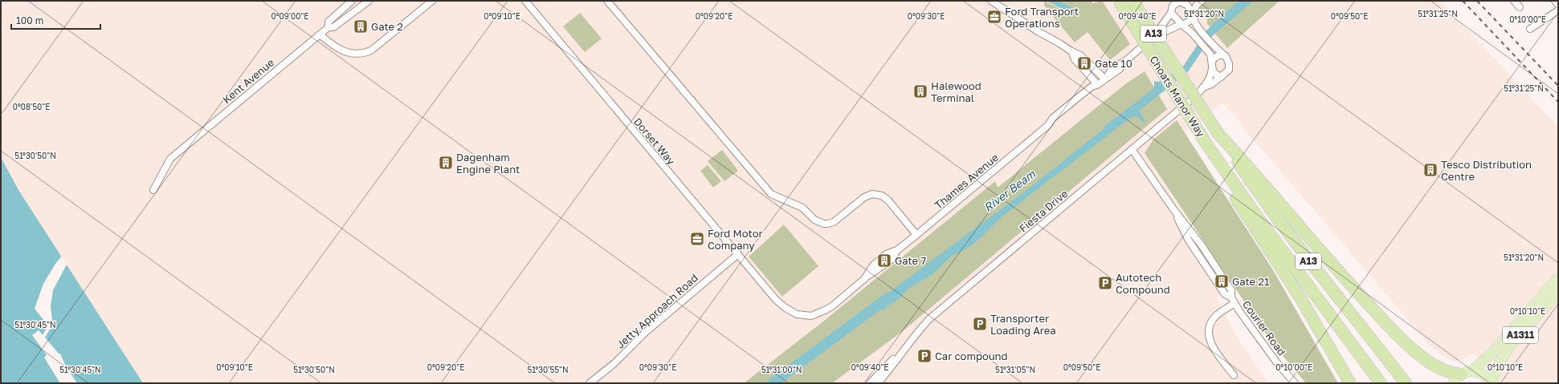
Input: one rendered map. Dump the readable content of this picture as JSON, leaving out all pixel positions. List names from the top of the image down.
{
  "streets": {
    "highway": ["A13", "Choats Manor Way"],
    "main road": ["A1311"],
    "street": [
      "Kent Avenue",
      "Dorset Way",
      "Thames Avenue",
      "Fiesta Drive",
      "Jetty Approach Road",
      "Courier Road"
    ]
  },
  "crossings": [
    ["A13", "Choats Manor Way"],
    ["Dorset Way", "Thames Avenue"],
    ["Dorset Way", "Jetty Approach Road"],
    ["Fiesta Drive", "Courier Road"]
  ],
  "water": ["River Beam"],
  "places": {
    "office": ["Ford Transport Operations", "Ford Motor Company"],
    "building": [
      "Gate 2",
      "Gate 10",
      "Halewood Terminal",
      "Dagenham Engine Plant",
      "Tesco Distribution Centre",
      "Gate 7",
      "Gate 21"
    ],
    "parking": ["Autotech Compound", "Transporter Loading Area", "Car compound"]
  },
  "scale_bar": "100 m",
  "coordinates": [
    "51°31'20\"N",
    "51°31'25\"N",
    "0°09'00\"E",
    "0°09'10\"E",
    "0°09'20\"E",
    "0°09'30\"E",
    "0°09'40\"E",
    "0°09'50\"E",
    "0°10'00\"E",
    "0°08'50\"E",
    "51°30'50\"N",
    "0°10'10\"E",
    "51°30'45\"N",
    "51°30'55\"N",
    "51°31'00\"N",
    "51°31'05\"N"
  ]
}
